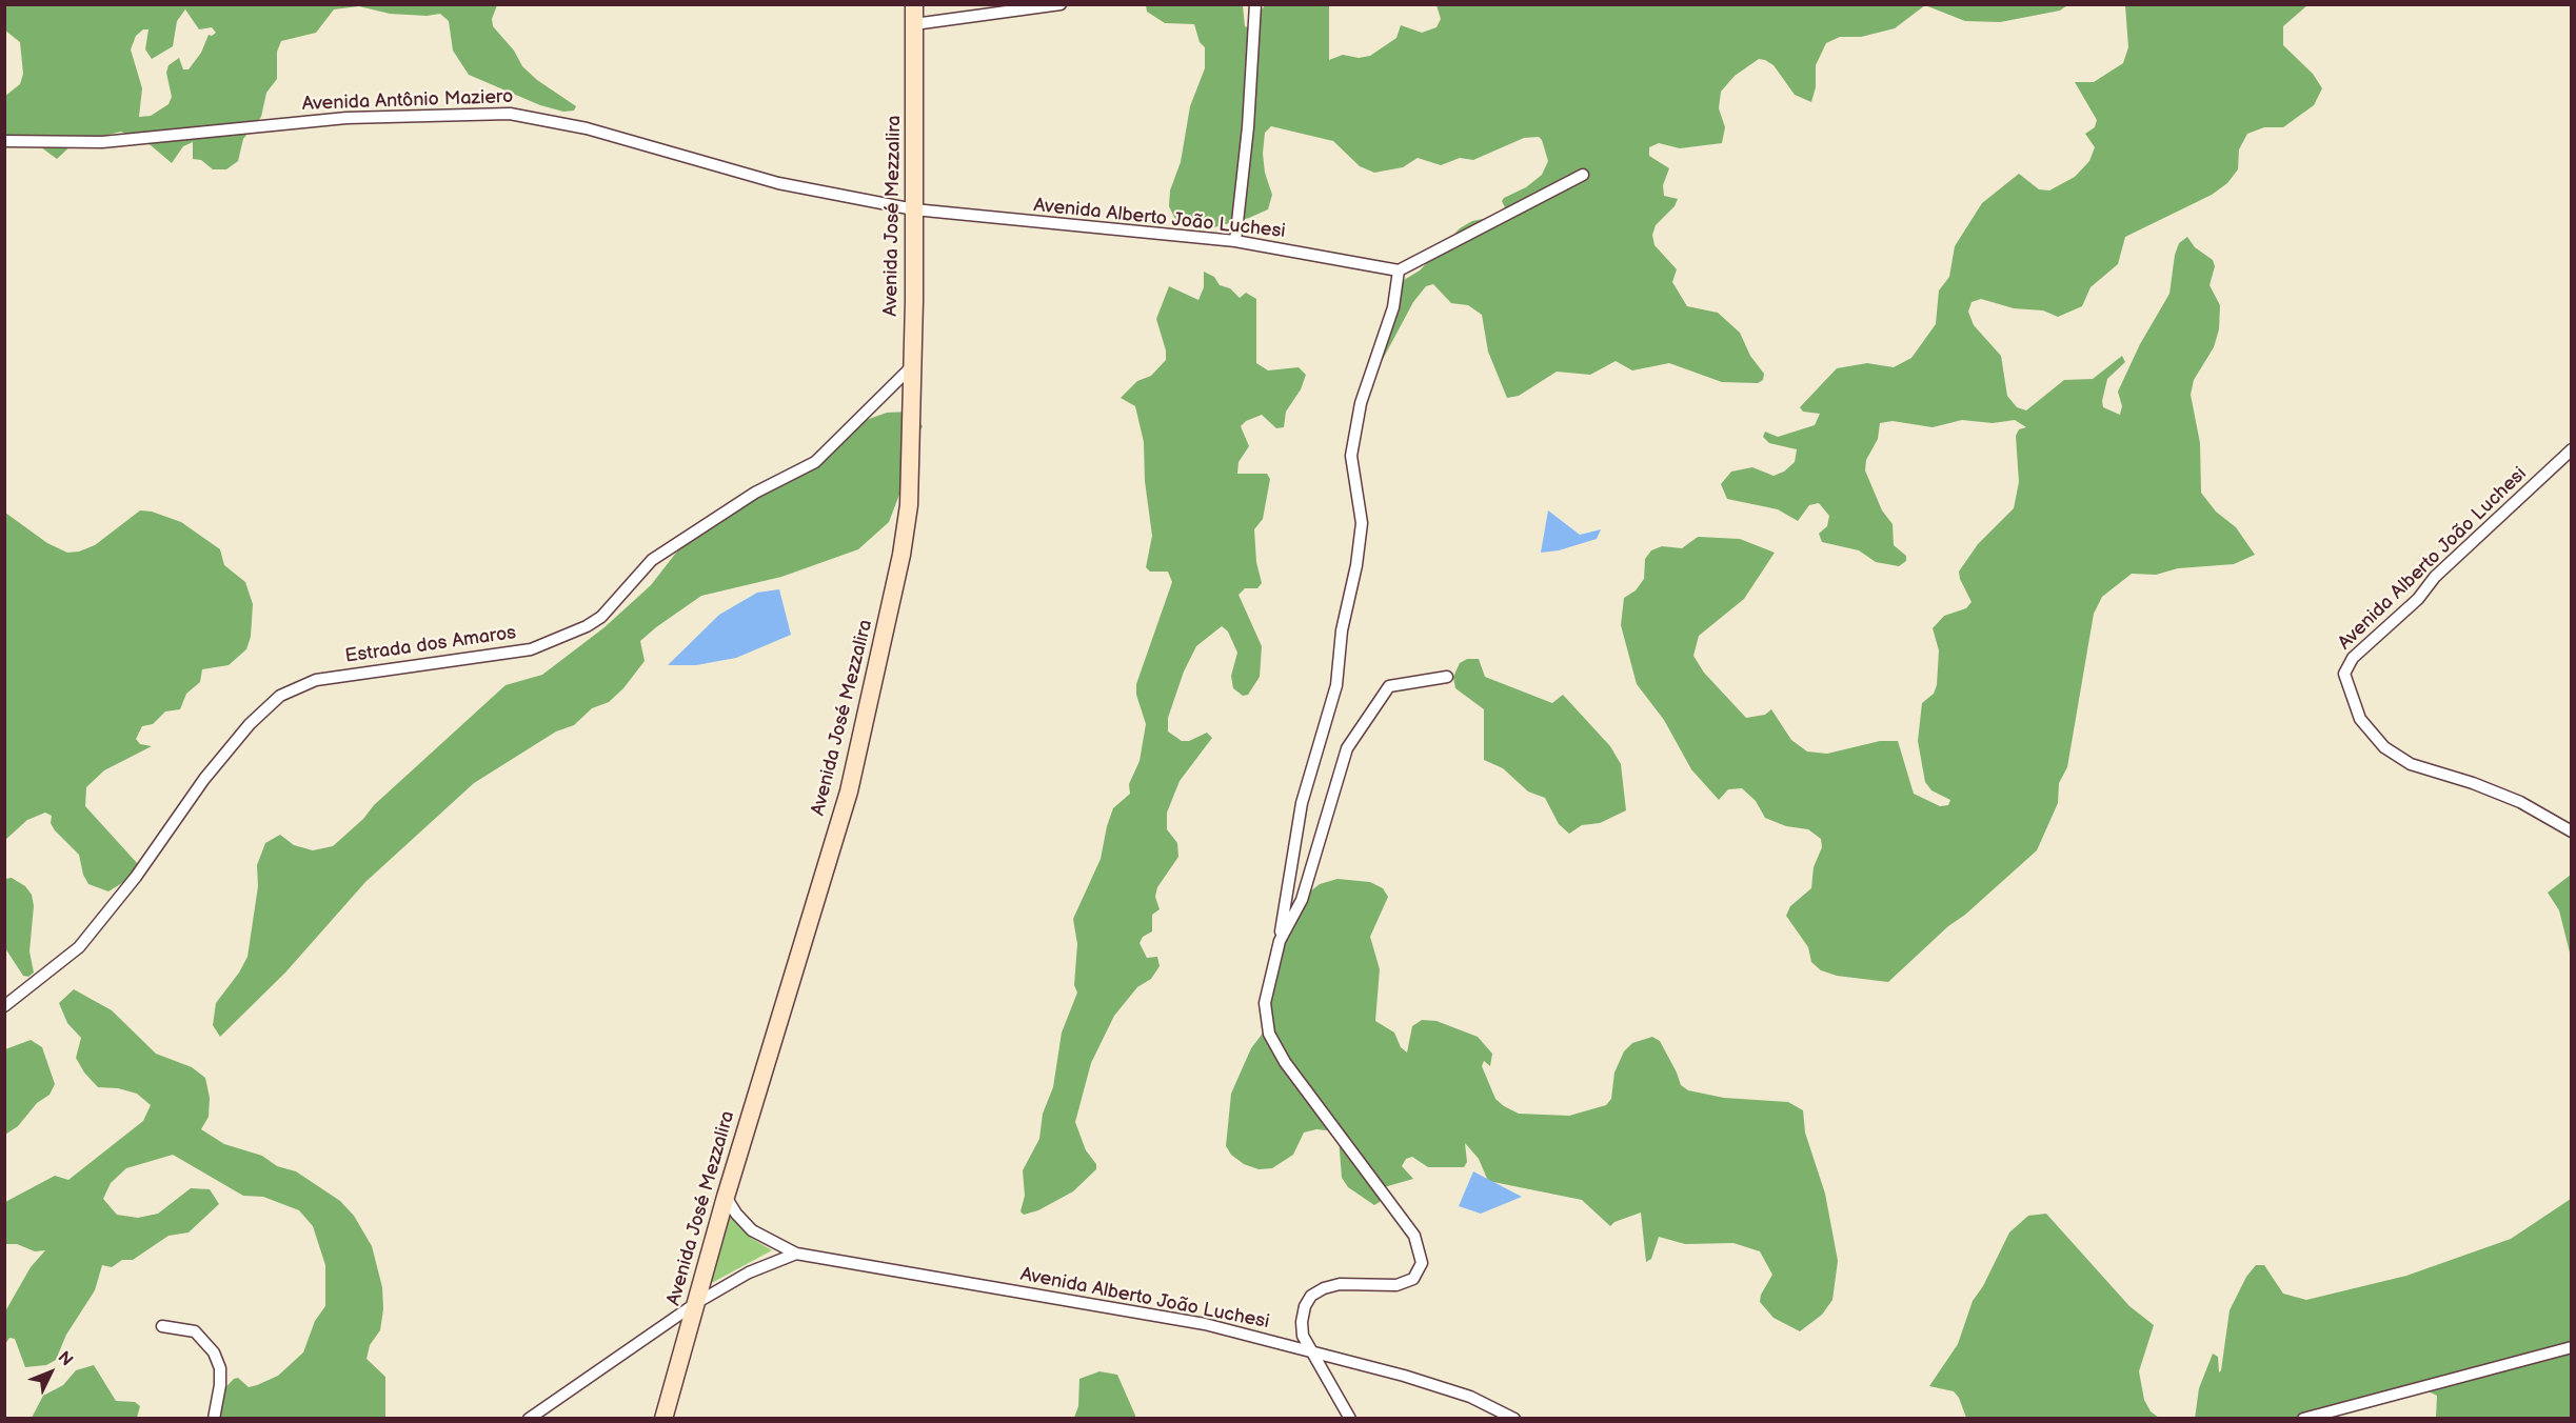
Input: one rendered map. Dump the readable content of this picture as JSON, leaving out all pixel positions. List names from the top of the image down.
{
  "streets": {
    "main road": ["Avenida José Mezzalira"],
    "street": ["Avenida Antônio Maziero", "Avenida Alberto João Luchesi", "Estrada dos Amaros"]
  },
  "crossings": [
    ["Avenida Antônio Maziero", "Avenida José Mezzalira"],
    ["Avenida Antônio Maziero", "Avenida Alberto João Luchesi"],
    ["Avenida José Mezzalira", "Avenida Alberto João Luchesi"],
    ["Avenida José Mezzalira", "Estrada dos Amaros"]
  ],
  "north": "top right"
}
